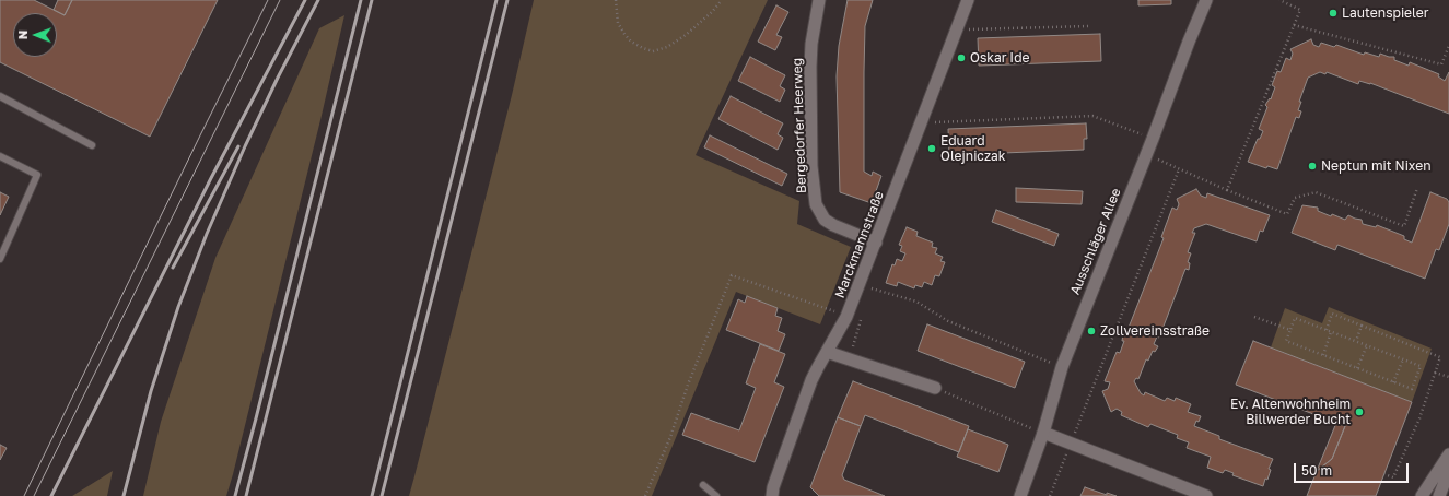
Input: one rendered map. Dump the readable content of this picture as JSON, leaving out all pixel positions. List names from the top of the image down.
{
  "streets": {
    "street": ["Bergedorfer Heerweg", "Ausschläger Allee", "Marckmannstraße"]
  },
  "crossings": [
    ["Bergedorfer Heerweg", "Marckmannstraße"]
  ],
  "places": [
    "Lautenspieler",
    "Oskar Ide",
    "Eduard Olejniczak",
    "Neptun mit Nixen",
    "Zollvereinsstraße",
    "Ev. Altenwohnheim Billwerder Bucht"
  ],
  "scale_bar": "50 m",
  "north": "left"
}
